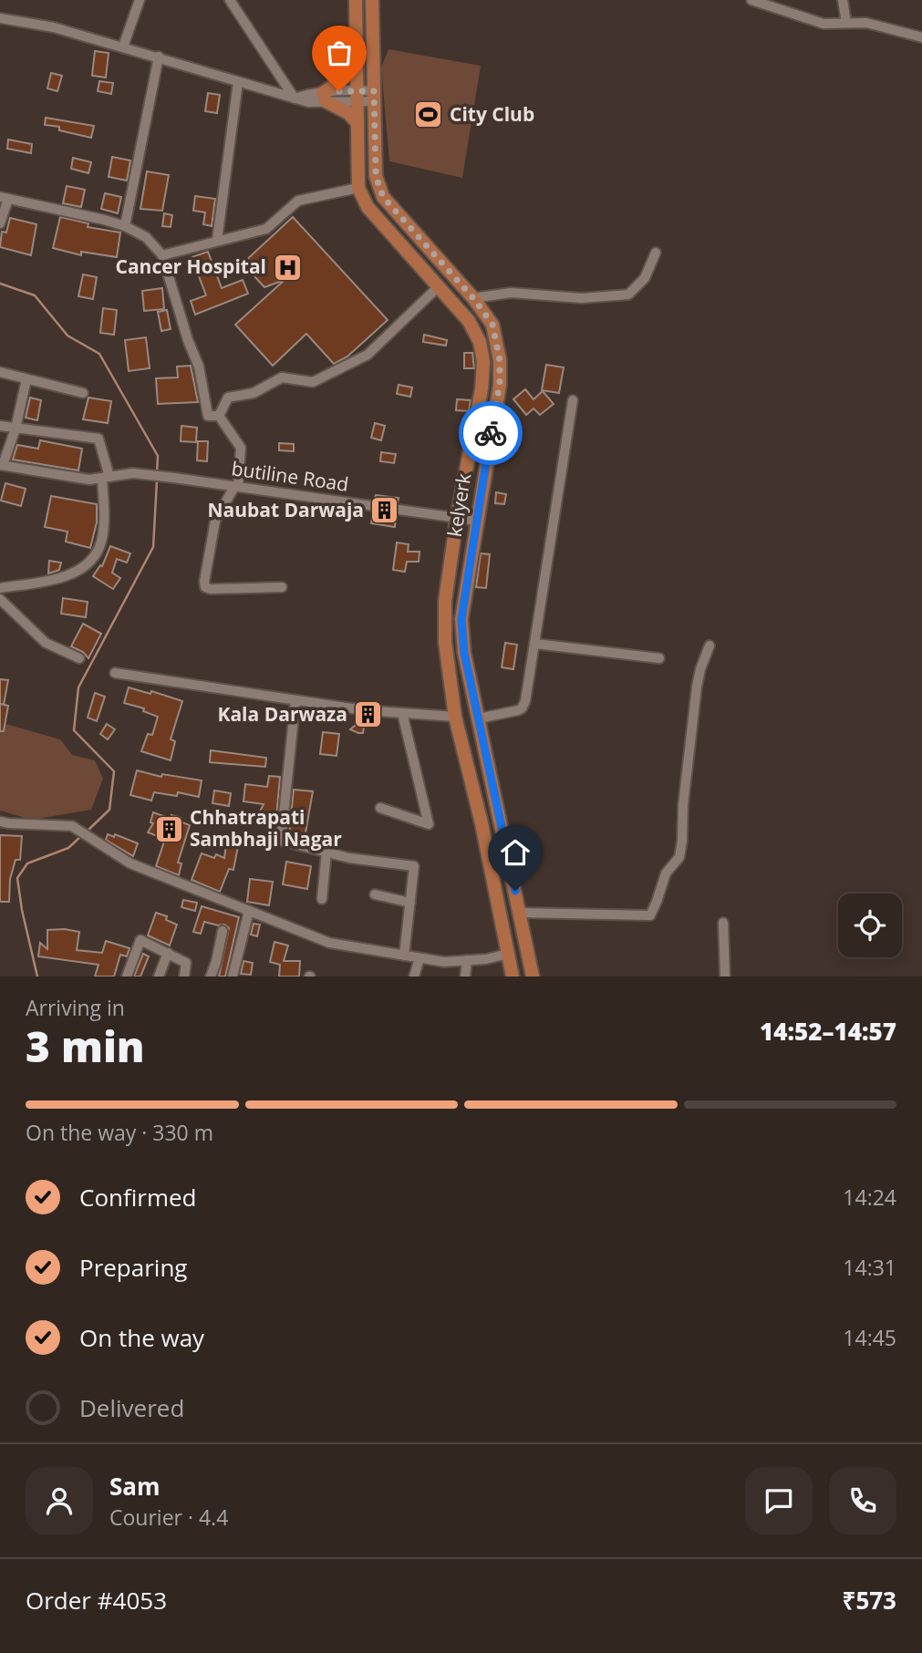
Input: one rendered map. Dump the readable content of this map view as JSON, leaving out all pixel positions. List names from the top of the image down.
{
  "streets": {
    "main road": ["kelyerk"],
    "street": ["butiline Road"]
  },
  "crossings": [
    ["butiline Road", "kelyerk"]
  ],
  "places": {
    "sports": ["City Club"],
    "hospital": ["Cancer Hospital"],
    "building": ["Naubat Darwaja", "Kala Darwaza", "Chhatrapati Sambhaji Nagar"]
  },
  "page": {
    "heading": ["3 min", "Arriving in", "14:52–14:57"],
    "panel": [
      "Sam",
      "Courier · 4.4",
      "Order #4053",
      "₹573"
    ],
    "bar": "On the way · 330 m",
    "list": [
      ["Confirmed", "14:24"],
      ["Preparing", "14:31"],
      ["On the way", "14:45"],
      "Delivered"
    ]
  }
}
